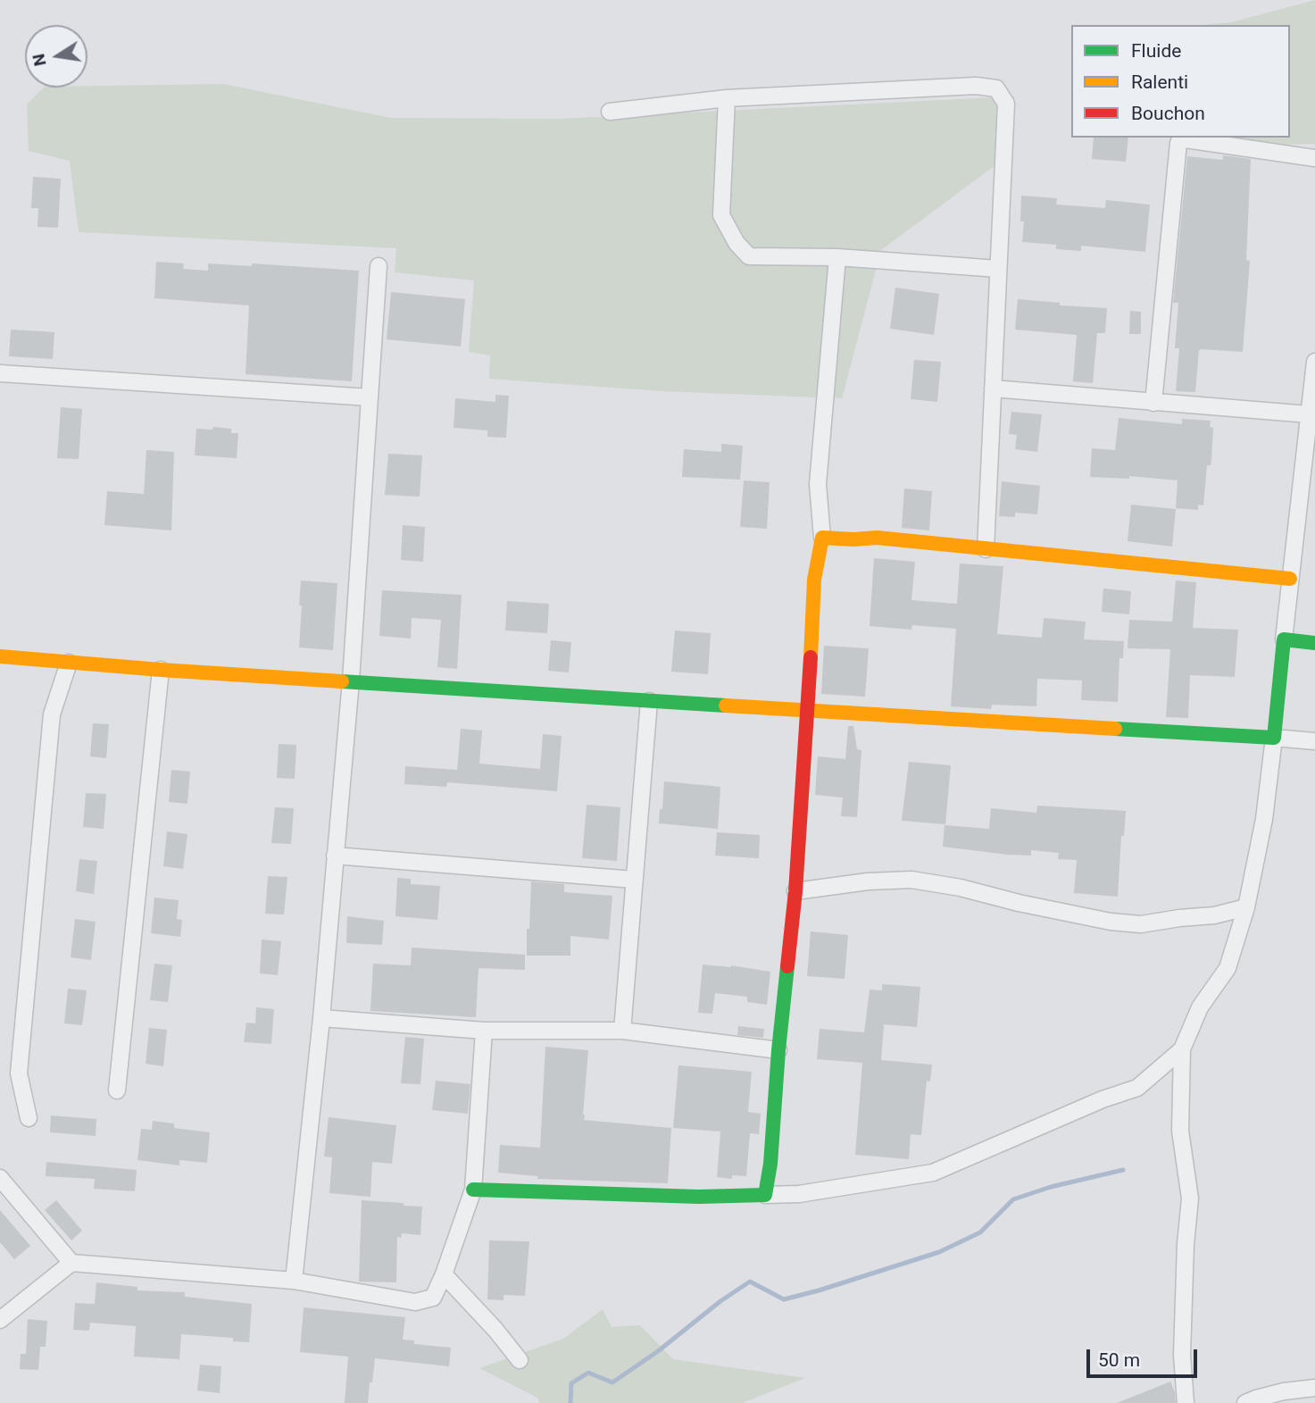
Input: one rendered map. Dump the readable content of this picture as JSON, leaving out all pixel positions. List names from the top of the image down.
{
  "legend": ["Fluide", "Ralenti", "Bouchon"],
  "scale_bar": "50 m",
  "north": "left"
}
